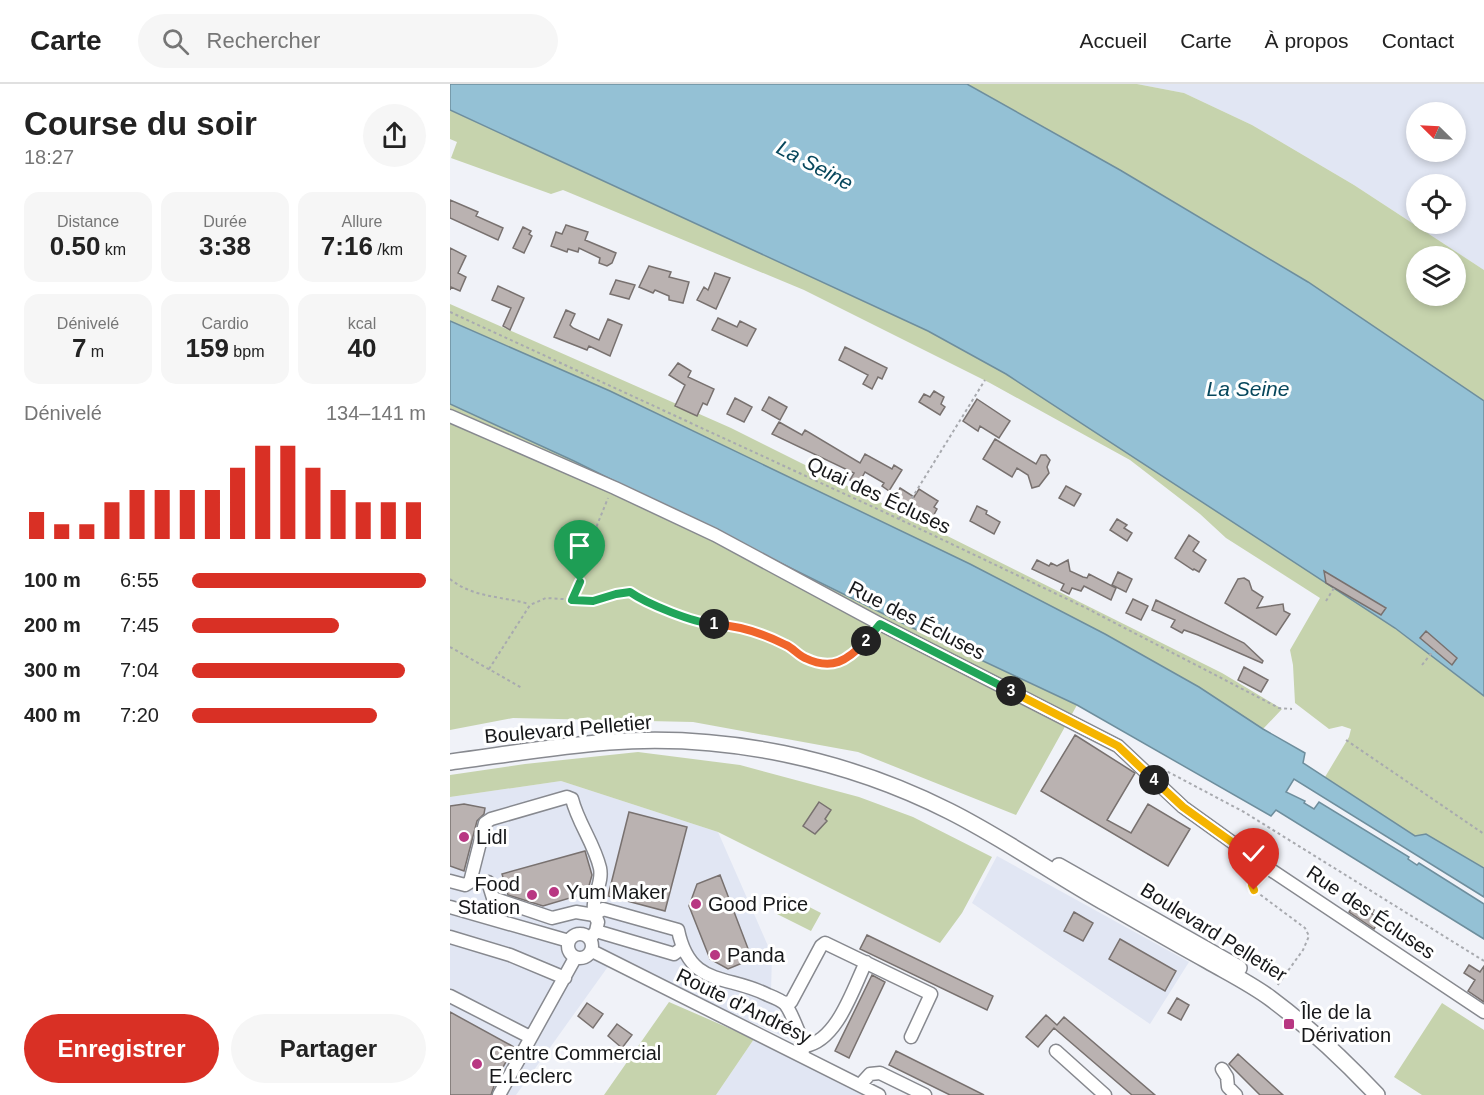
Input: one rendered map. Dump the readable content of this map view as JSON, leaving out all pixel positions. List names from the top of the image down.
{
  "streets": {
    "main road": ["Boulevard Pelletier"],
    "street": ["Rue des Écluses", "Route d'Andrésy"],
    "path": ["Quai des Écluses"]
  },
  "water": ["La Seine"],
  "places": {
    "other": [
      "Lidl",
      "Yum Maker",
      "Food Station",
      "Good Price",
      "Panda",
      "Centre Commercial E.Leclerc"
    ],
    "transit": ["Île de la Dérivation"]
  },
  "north": "top left",
  "page": {
    "header": "Carte",
    "search": "Rechercher",
    "nav": [
      "Accueil",
      "Carte",
      "À propos",
      "Contact"
    ],
    "heading": ["Course du soir", "18:27"],
    "stats": [
      ["Distance", "0.50 km"],
      ["Durée", "3:38"],
      ["Allure", "7:16 /km"],
      ["Dénivelé", "7 m"],
      ["Cardio", "159 bpm"],
      ["kcal", "40"]
    ],
    "chart": ["Dénivelé", "134–141 m"],
    "list": [
      {
        "name": "100 m",
        "note": "6:55"
      },
      {
        "name": "200 m",
        "note": "7:45"
      },
      {
        "name": "300 m",
        "note": "7:04"
      },
      {
        "name": "400 m",
        "note": "7:20"
      }
    ],
    "pins": [
      "1",
      "2",
      "3",
      "4"
    ],
    "buttons": ["Enregistrer", "Partager"]
  }
}
